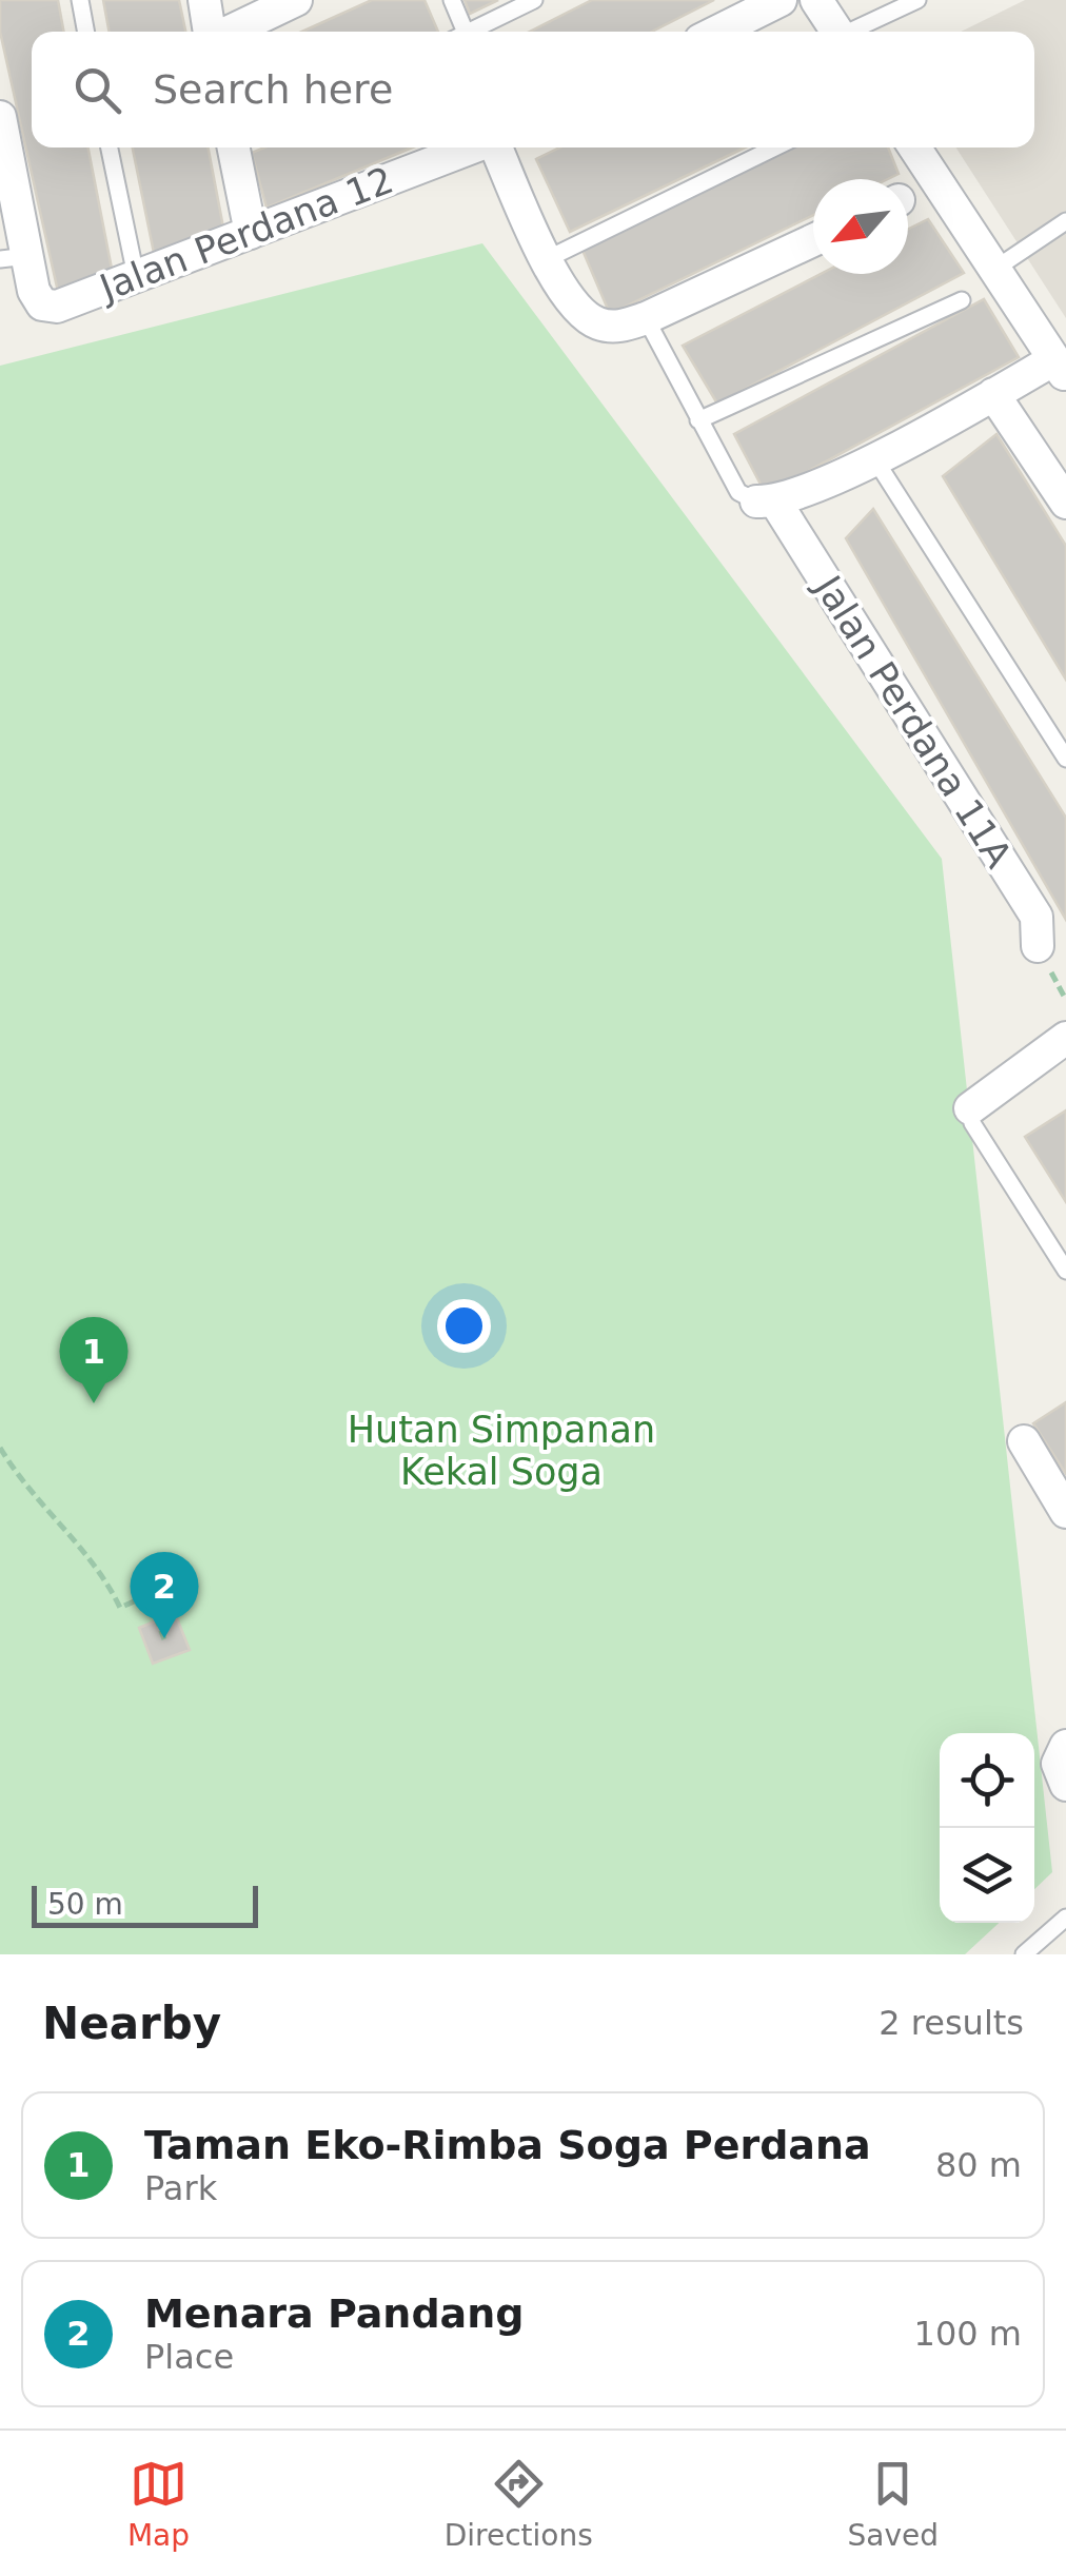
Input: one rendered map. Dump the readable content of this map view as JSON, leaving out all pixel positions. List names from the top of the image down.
{
  "streets": {
    "street": ["Jalan Perdana 12", "Jalan Perdana 11A"]
  },
  "parks": ["Hutan Simpanan Kekal Soga"],
  "scale_bar": "50 m",
  "north": "bottom left",
  "page": {
    "search": "Search here",
    "pins": ["1", "2"],
    "scale": "50 m",
    "heading": ["Nearby", "2 results"],
    "list": [
      {
        "mark": "1",
        "name": "Taman Eko-Rimba Soga Perdana",
        "note": "Park",
        "value": "80 m"
      },
      {
        "mark": "2",
        "name": "Menara Pandang",
        "note": "Place",
        "value": "100 m"
      }
    ],
    "nav": ["Map", "Directions", "Saved"]
  }
}
